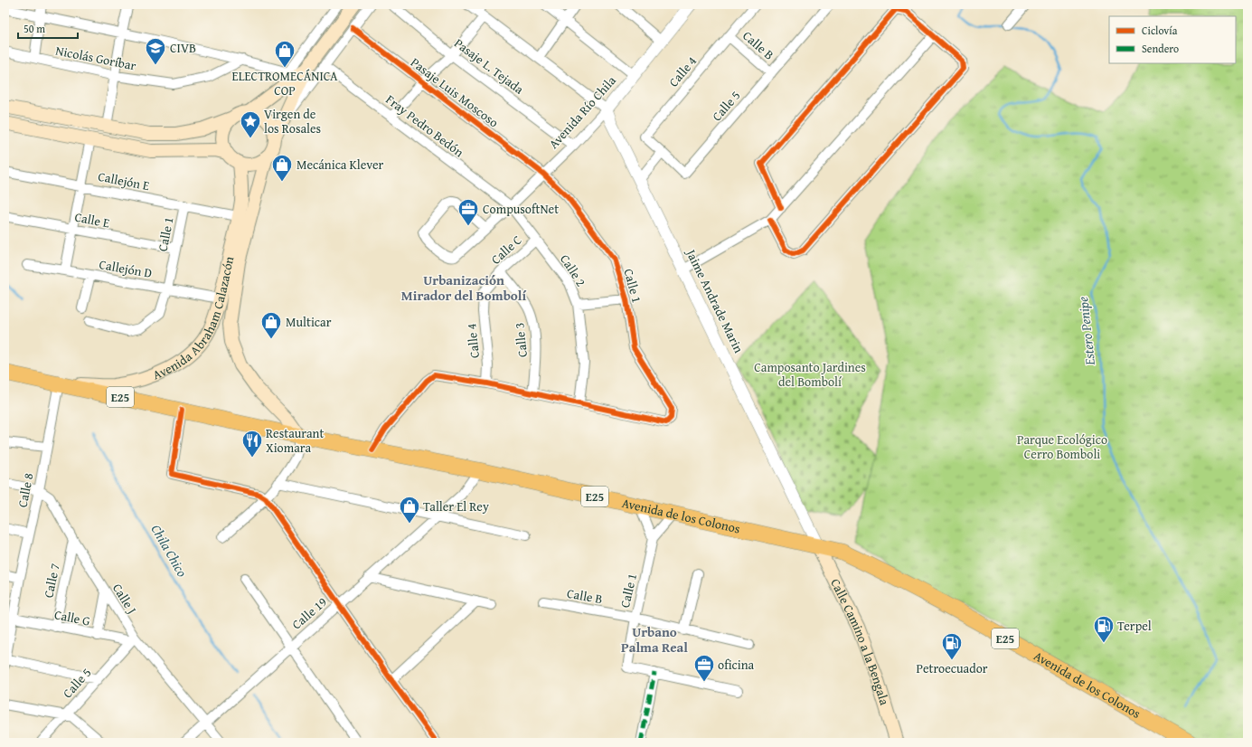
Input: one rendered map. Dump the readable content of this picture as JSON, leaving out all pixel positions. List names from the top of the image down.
{
  "streets": {
    "highway": ["E25", "Avenida de los Colonos"],
    "main road": ["Avenida Abraham Calazacón", "Calle Camino a la Bengala"],
    "street": [
      "Calle B",
      "Nicolás Goríbar",
      "Pasaje L. Tejada",
      "Calle 4",
      "Pasaje Luis Moscoso",
      "Calle 5",
      "Avenida Río Chila",
      "Fray Pedro Bedón",
      "Callejón E",
      "Calle E",
      "Calle 1",
      "Calle C",
      "Callejón D",
      "Calle 2",
      "Jaime Andrade Marin",
      "Calle 3",
      "Calle 8",
      "Calle 7",
      "Calle J",
      "Calle 19",
      "Calle G"
    ]
  },
  "crossings": [
    ["Calle B", "Calle 4"],
    ["Calle B", "Calle 5"],
    ["Calle B", "Calle 1"],
    ["Pasaje L. Tejada", "Avenida Río Chila"],
    ["Calle 4", "Calle 5"],
    ["Calle 4", "Calle C"],
    ["Pasaje Luis Moscoso", "Avenida Río Chila"],
    ["Pasaje Luis Moscoso", "Calle 1"],
    ["Calle 5", "Calle J"],
    ["Calle 5", "Calle G"],
    ["Avenida Río Chila", "Fray Pedro Bedón"],
    ["Avenida Río Chila", "Calle 1"],
    ["Avenida Río Chila", "Calle 2"],
    ["Avenida Río Chila", "Jaime Andrade Marin"],
    ["Fray Pedro Bedón", "Calle 2"],
    ["Callejón E", "Calle 1"],
    ["Callejón E", "Avenida Abraham Calazacón"],
    ["Calle E", "Calle 1"],
    ["Calle 1", "Callejón D"],
    ["Calle 1", "Calle 2"],
    ["Calle 1", "Avenida de los Colonos"],
    ["Calle C", "Calle 2"],
    ["Calle C", "Calle 3"],
    ["Callejón D", "Avenida Abraham Calazacón"],
    ["Jaime Andrade Marin", "Avenida de los Colonos"],
    ["Jaime Andrade Marin", "Calle Camino a la Bengala"],
    ["Avenida Abraham Calazacón", "Calle 8"],
    ["Avenida Abraham Calazacón", "Avenida de los Colonos"],
    ["Calle 8", "Avenida de los Colonos"],
    ["Calle 8", "Calle J"],
    ["Calle 8", "Calle G"],
    ["Avenida de los Colonos", "Calle 19"],
    ["Avenida de los Colonos", "Calle Camino a la Bengala"],
    ["Calle 7", "Calle J"],
    ["Calle 7", "Calle G"],
    ["Calle J", "Calle 19"],
    ["Calle J", "Calle G"]
  ],
  "districts": ["Urbanización Mirador del Bombolí", "Urbano Palma Real"],
  "water": ["Estero Penipe", "Chila Chico"],
  "parks": ["Camposanto Jardines del Bombolí", "Parque Ecológico Cerro Bomboli"],
  "places": {
    "school or university": ["CIVB"],
    "shop": [
      "ELECTROMECÁNICA COP",
      "Mecánica Klever",
      "Multicar",
      "Taller El Rey"
    ],
    "place": ["Virgen de los Rosales"],
    "office": ["CompusoftNet", "oficina"],
    "restaurant": ["Restaurant Xiomara"],
    "fuel station": ["Terpel", "Petroecuador"]
  },
  "legend": ["Ciclovía", "Sendero"],
  "scale_bar": "50 m"
}
